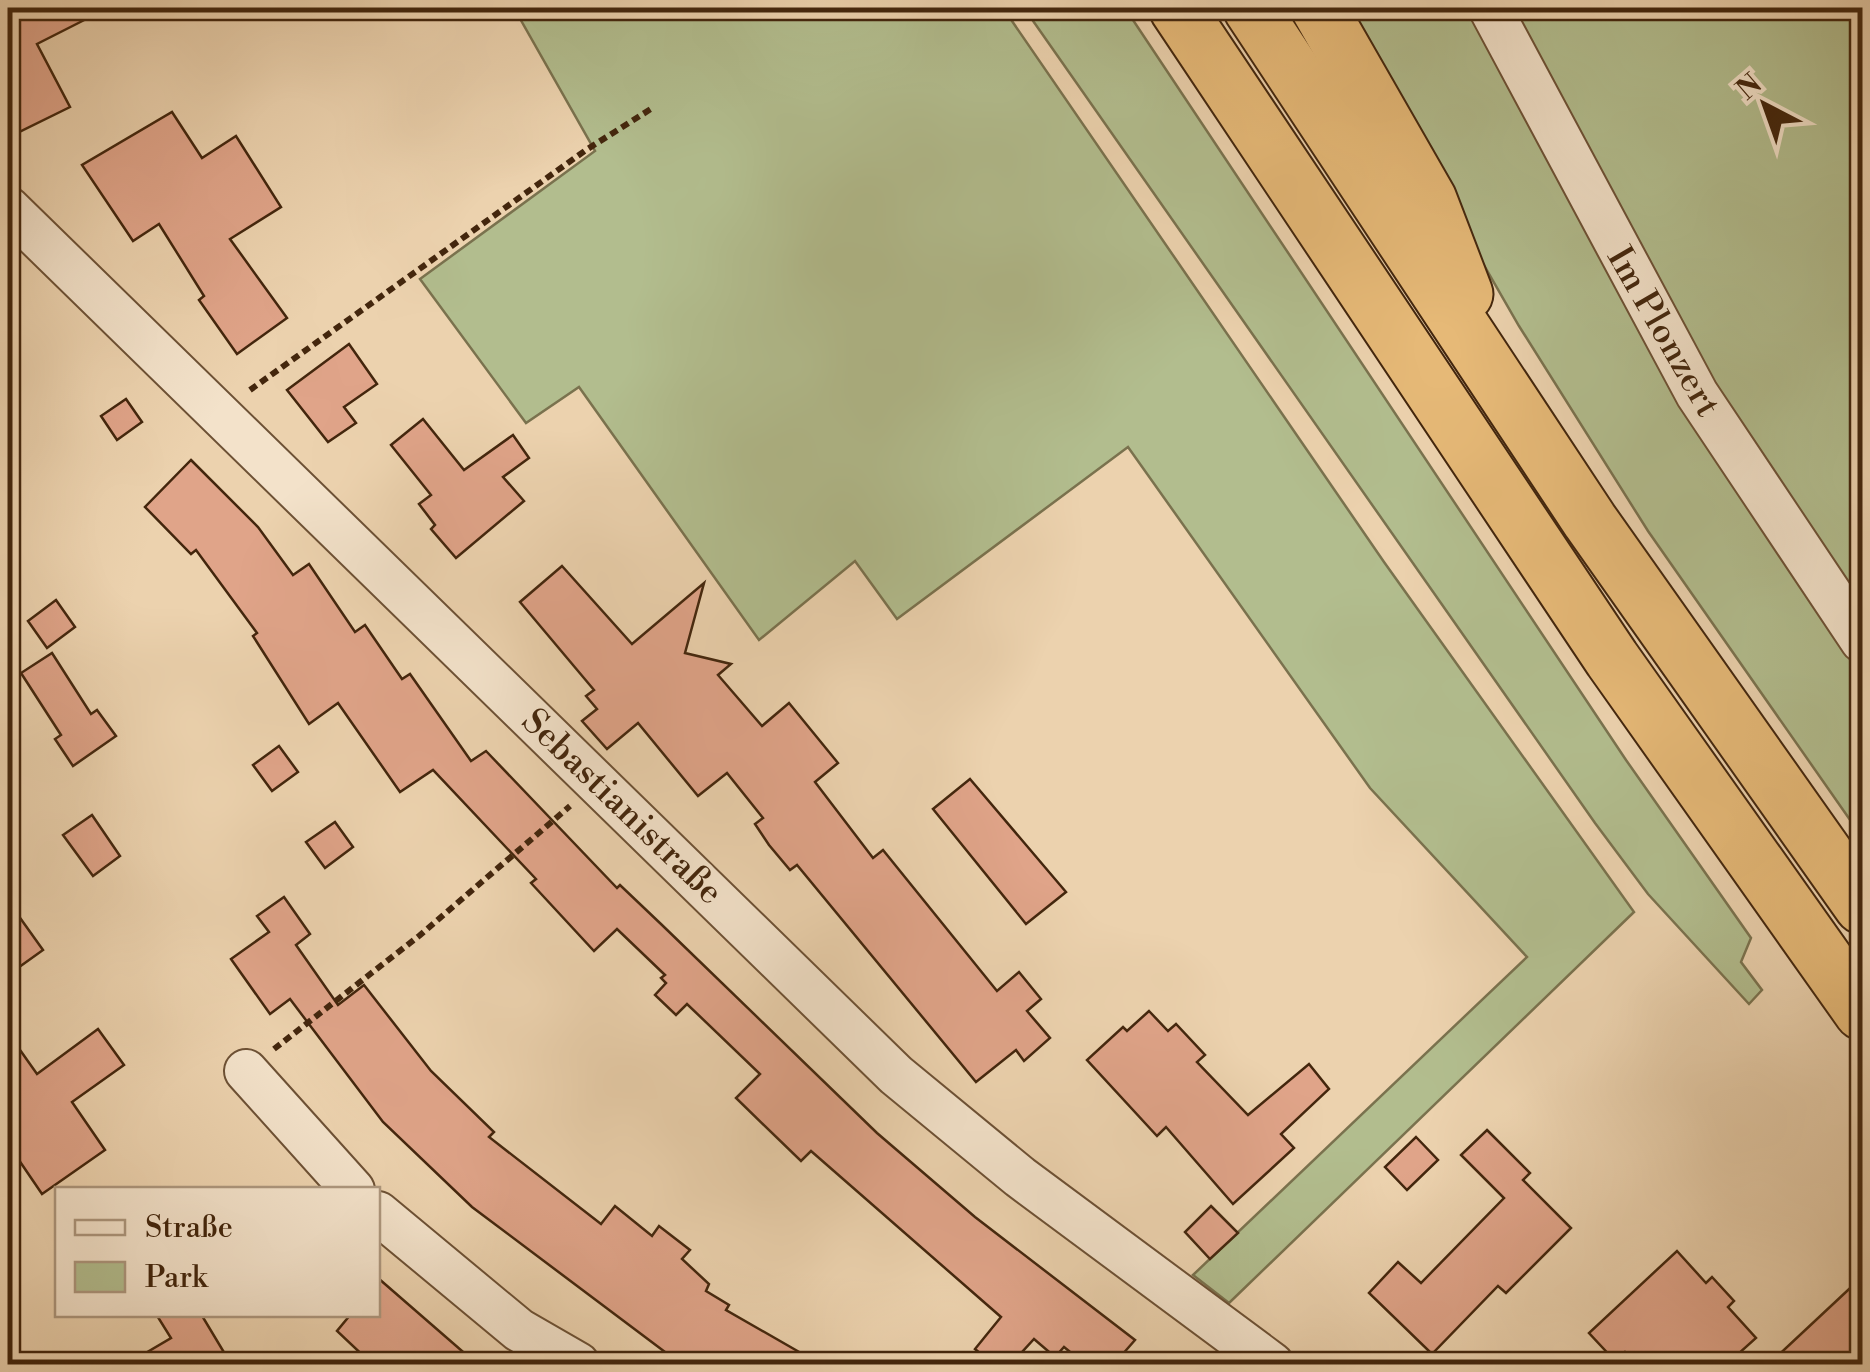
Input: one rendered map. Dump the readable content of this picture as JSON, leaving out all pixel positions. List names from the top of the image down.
{
  "streets": {
    "street": ["Im Plonzert", "Sebastianistraße"]
  },
  "legend": ["Straße", "Park"],
  "north": "top left"
}
